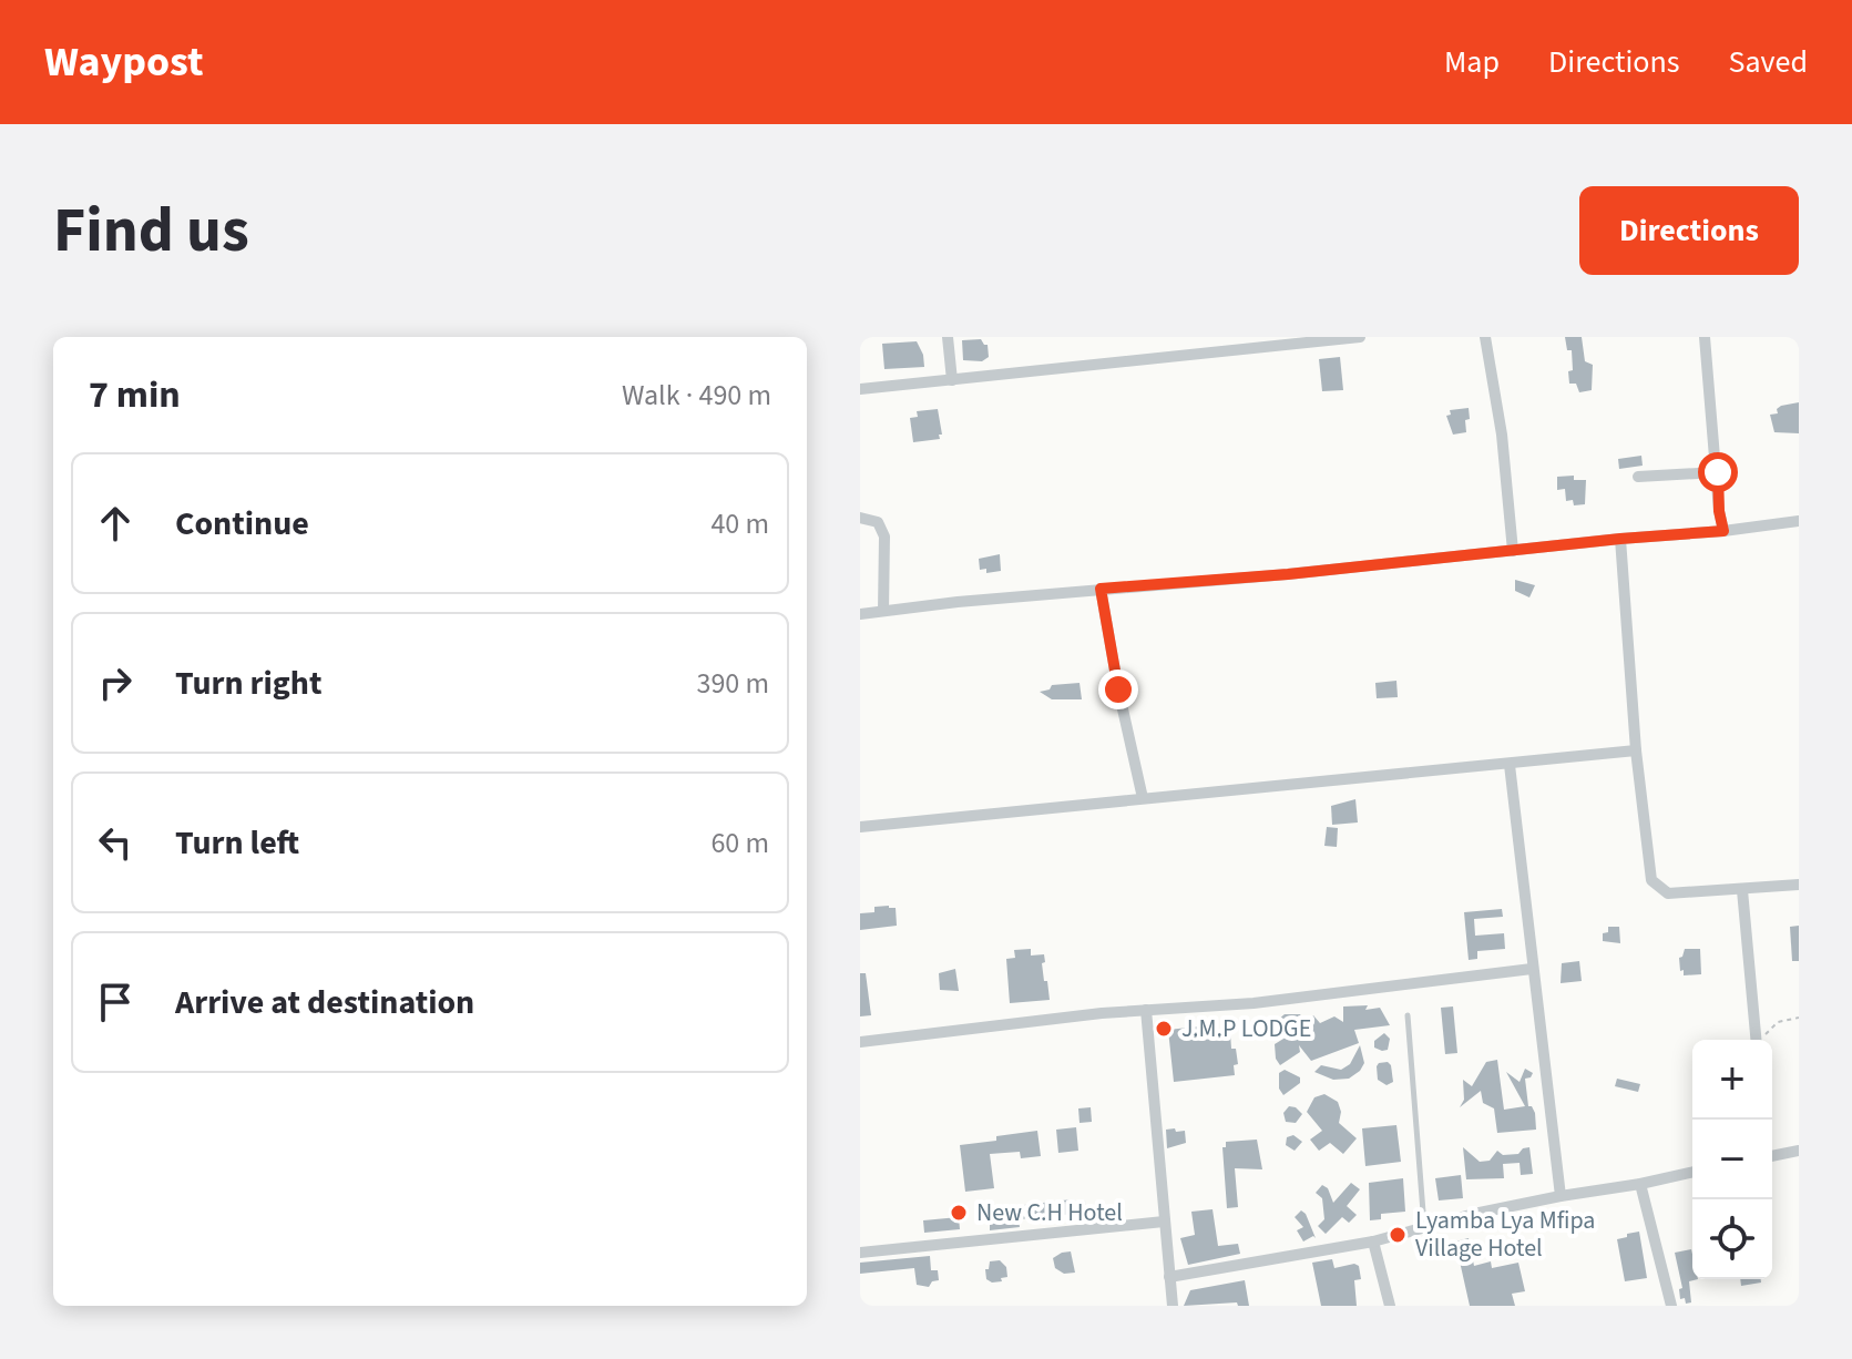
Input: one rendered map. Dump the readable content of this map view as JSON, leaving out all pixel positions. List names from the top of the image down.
{
  "places": ["J.M.P LODGE", "New C.H Hotel", "Lyamba Lya Mfipa Village Hotel"],
  "page": {
    "header": "Waypost",
    "nav": ["Map", "Directions", "Saved"],
    "buttons": "Directions",
    "title": "Find us",
    "heading": ["7 min", "Walk · 490 m"],
    "list": [
      ["Continue", "40 m"],
      ["Turn right", "390 m"],
      ["Turn left", "60 m"],
      "Arrive at destination"
    ],
    "map_buttons": ["+", "−"]
  }
}
